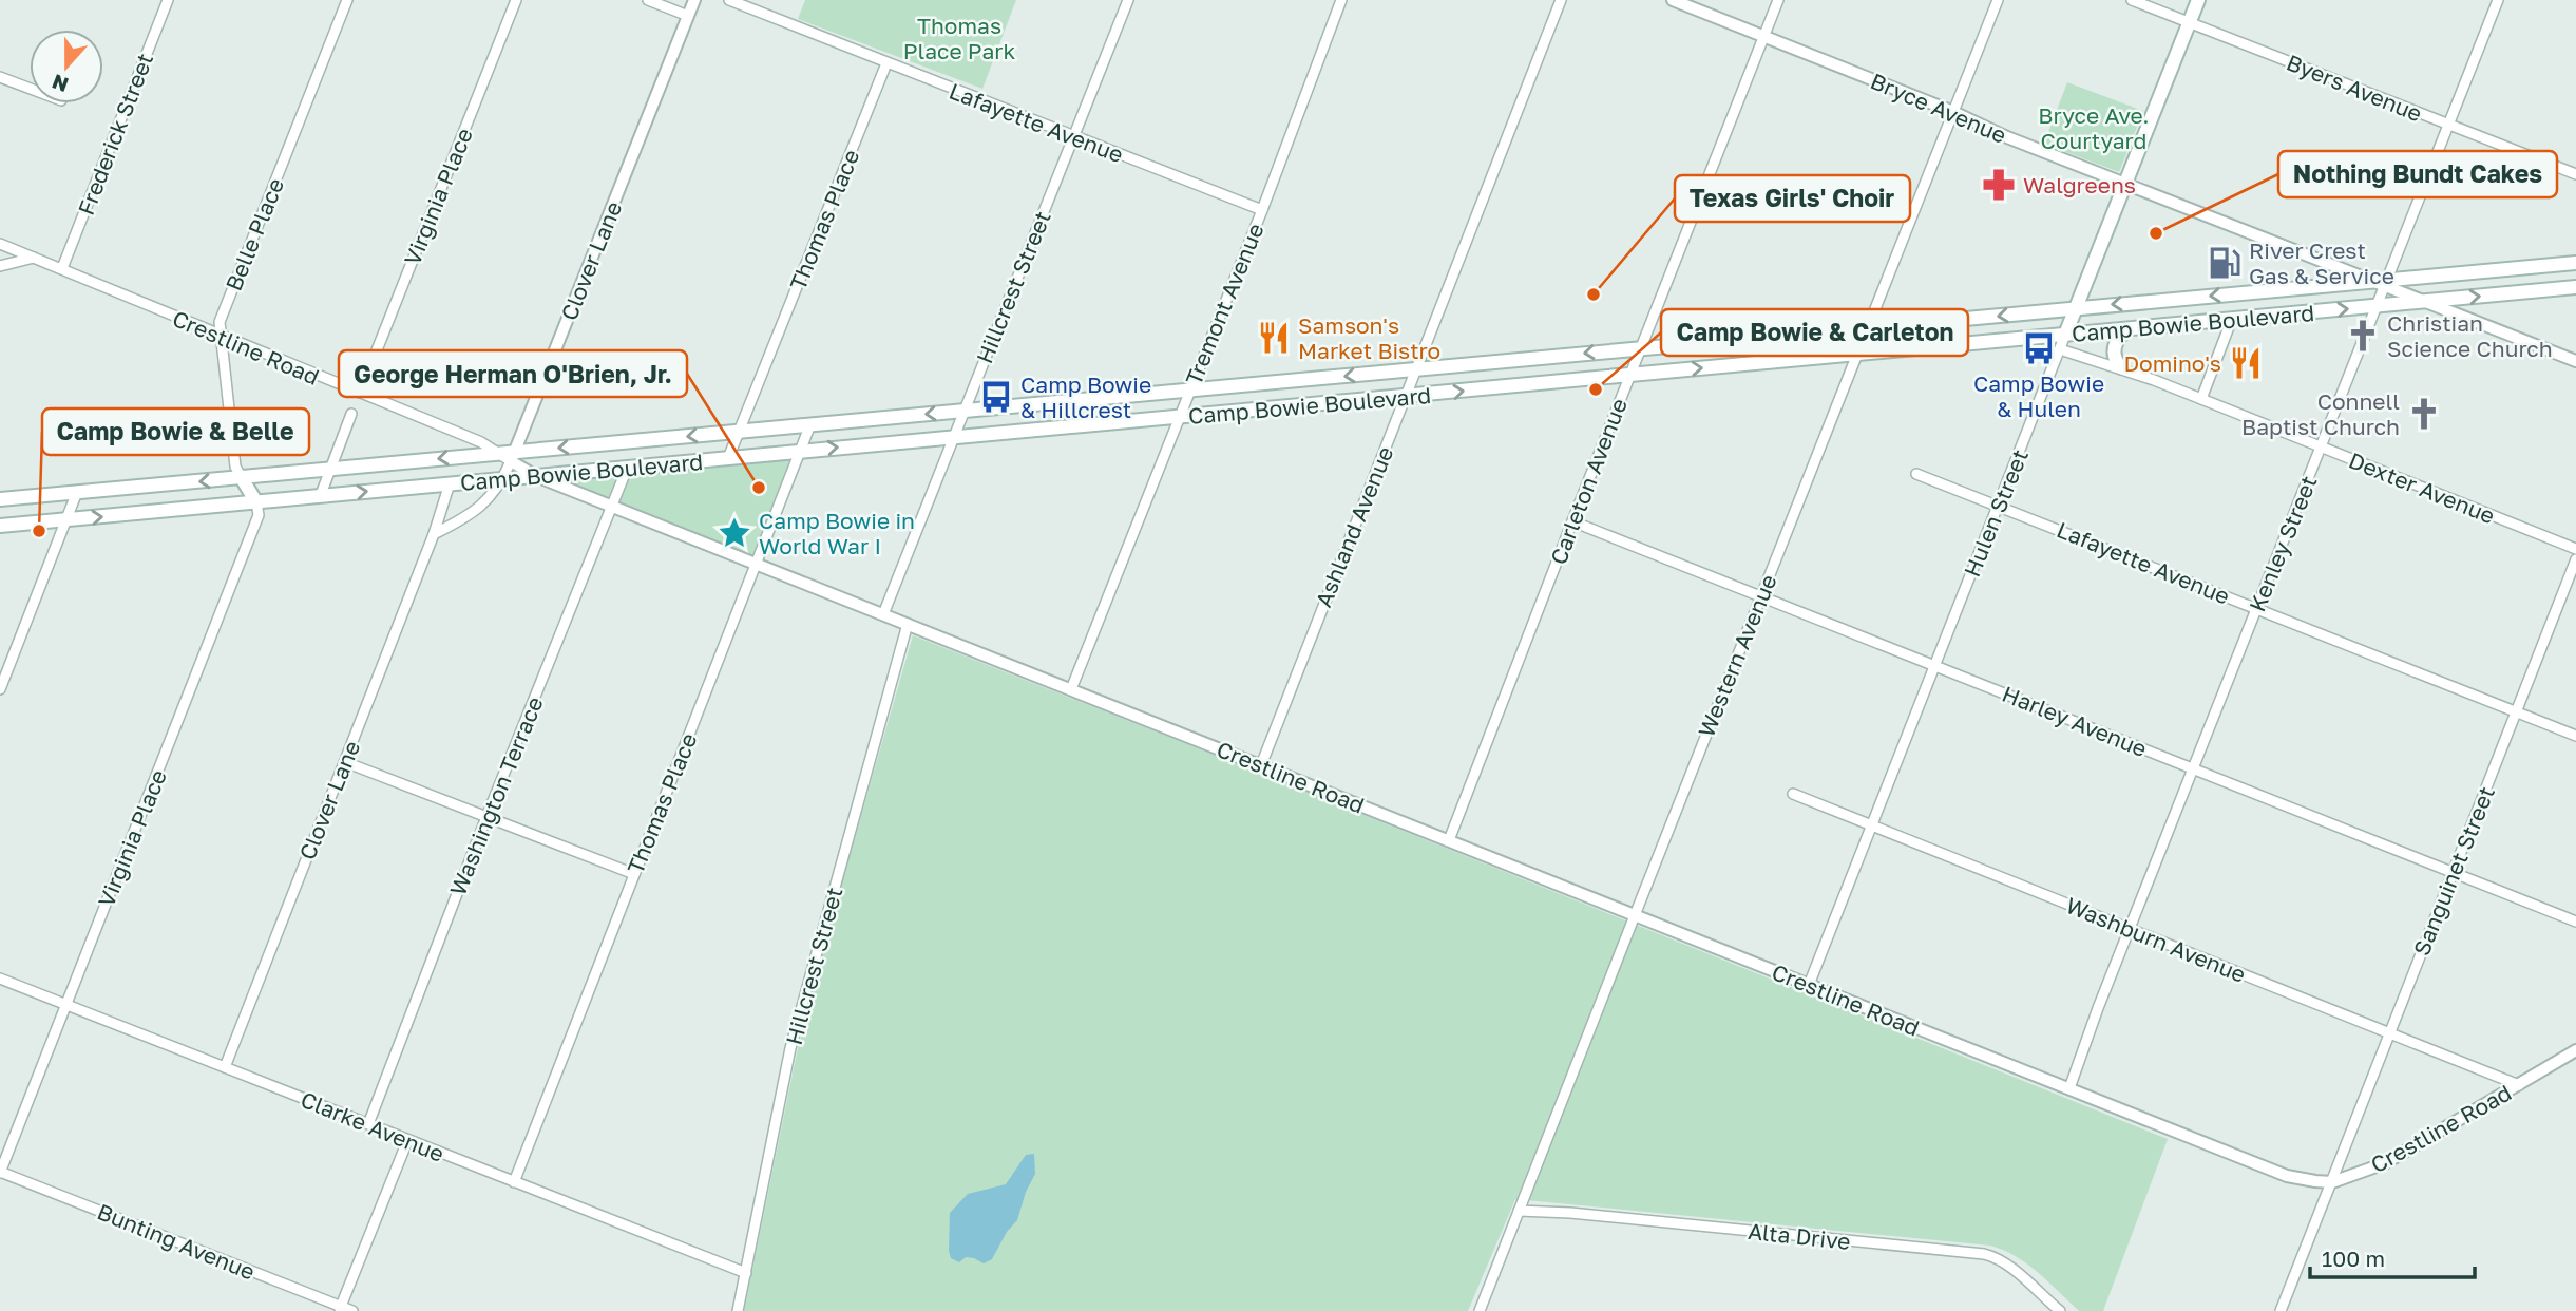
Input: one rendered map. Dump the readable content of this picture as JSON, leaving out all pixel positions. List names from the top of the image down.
{
  "streets": {
    "main road": ["Camp Bowie Boulevard", "Hulen Street"],
    "street": [
      "Byers Avenue",
      "Bryce Avenue",
      "Lafayette Avenue",
      "Frederick Street",
      "Virginia Place",
      "Thomas Place",
      "Belle Place",
      "Clover Lane",
      "Hillcrest Street",
      "Tremont Avenue",
      "Crestline Road",
      "Carleton Avenue",
      "Dexter Avenue",
      "Ashland Avenue",
      "Kenley Street",
      "Western Avenue",
      "Harley Avenue",
      "Washington Terrace",
      "Sanguinet Street",
      "Washburn Avenue",
      "Clarke Avenue",
      "Alta Drive",
      "Bunting Avenue"
    ]
  },
  "crossings": [
    ["Byers Avenue", "Hulen Street"],
    ["Byers Avenue", "Kenley Street"],
    ["Bryce Avenue", "Camp Bowie Boulevard"],
    ["Bryce Avenue", "Carleton Avenue"],
    ["Bryce Avenue", "Hulen Street"],
    ["Bryce Avenue", "Kenley Street"],
    ["Bryce Avenue", "Western Avenue"],
    ["Lafayette Avenue", "Thomas Place"],
    ["Lafayette Avenue", "Hillcrest Street"],
    ["Lafayette Avenue", "Tremont Avenue"],
    ["Lafayette Avenue", "Hulen Street"],
    ["Lafayette Avenue", "Kenley Street"],
    ["Lafayette Avenue", "Sanguinet Street"],
    ["Frederick Street", "Crestline Road"],
    ["Virginia Place", "Camp Bowie Boulevard"],
    ["Virginia Place", "Crestline Road"],
    ["Virginia Place", "Clarke Avenue"],
    ["Virginia Place", "Bunting Avenue"],
    ["Thomas Place", "Camp Bowie Boulevard"],
    ["Thomas Place", "Crestline Road"],
    ["Thomas Place", "Clarke Avenue"],
    ["Belle Place", "Camp Bowie Boulevard"],
    ["Belle Place", "Crestline Road"],
    ["Clover Lane", "Camp Bowie Boulevard"],
    ["Clover Lane", "Crestline Road"],
    ["Clover Lane", "Clarke Avenue"],
    ["Hillcrest Street", "Camp Bowie Boulevard"],
    ["Hillcrest Street", "Crestline Road"],
    ["Hillcrest Street", "Clarke Avenue"],
    ["Tremont Avenue", "Camp Bowie Boulevard"],
    ["Tremont Avenue", "Crestline Road"],
    ["Camp Bowie Boulevard", "Crestline Road"],
    ["Camp Bowie Boulevard", "Carleton Avenue"],
    ["Camp Bowie Boulevard", "Hulen Street"],
    ["Camp Bowie Boulevard", "Ashland Avenue"],
    ["Camp Bowie Boulevard", "Kenley Street"],
    ["Camp Bowie Boulevard", "Western Avenue"],
    ["Camp Bowie Boulevard", "Washington Terrace"],
    ["Crestline Road", "Carleton Avenue"],
    ["Crestline Road", "Hulen Street"],
    ["Crestline Road", "Ashland Avenue"],
    ["Crestline Road", "Kenley Street"],
    ["Crestline Road", "Western Avenue"],
    ["Crestline Road", "Washington Terrace"],
    ["Crestline Road", "Sanguinet Street"],
    ["Crestline Road", "Washburn Avenue"],
    ["Carleton Avenue", "Harley Avenue"],
    ["Dexter Avenue", "Hulen Street"],
    ["Dexter Avenue", "Kenley Street"],
    ["Hulen Street", "Harley Avenue"],
    ["Hulen Street", "Washburn Avenue"],
    ["Kenley Street", "Harley Avenue"],
    ["Kenley Street", "Washburn Avenue"],
    ["Western Avenue", "Harley Avenue"],
    ["Western Avenue", "Alta Drive"],
    ["Harley Avenue", "Sanguinet Street"],
    ["Washington Terrace", "Clarke Avenue"],
    ["Sanguinet Street", "Washburn Avenue"]
  ],
  "parks": ["Thomas Place Park", "Bryce Ave. Courtyard"],
  "places": {
    "pharmacy": ["Walgreens"],
    "other": [
      "Nothing Bundt Cakes",
      "Texas Girls' Choir",
      "Camp Bowie & Carleton",
      "George Herman O'Brien, Jr.",
      "Camp Bowie & Belle"
    ],
    "fuel station": ["River Crest Gas & Service"],
    "church": ["Christian Science Church", "Connell Baptist Church"],
    "restaurant": ["Samson's Market Bistro", "Domino's"],
    "bus stop": ["Camp Bowie & Hulen", "Camp Bowie & Hillcrest"],
    "place": ["Camp Bowie in World War I"]
  },
  "scale_bar": "100 m",
  "north": "bottom"
}
